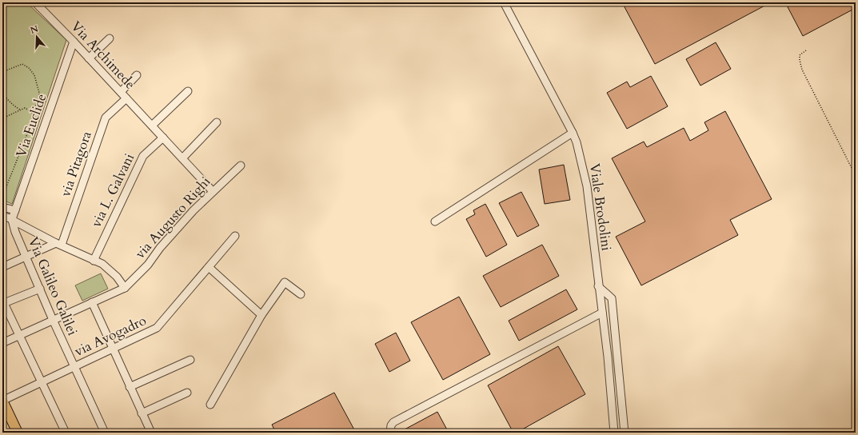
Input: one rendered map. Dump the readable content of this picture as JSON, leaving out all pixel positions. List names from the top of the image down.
{
  "streets": {
    "street": [
      "Via Archimede",
      "Via Euclide",
      "via Pitagora",
      "via L. Galvani",
      "Viale Brodolini",
      "via Augusto Righi",
      "Via Galileo Galilei",
      "via Avogadro"
    ]
  },
  "crossings": [
    ["Via Archimede", "Via Euclide"],
    ["Via Archimede", "via Pitagora"],
    ["Via Archimede", "via L. Galvani"],
    ["Via Archimede", "via Augusto Righi"],
    ["Via Euclide", "Via Galileo Galilei"],
    ["Via Galileo Galilei", "via Avogadro"]
  ],
  "north": "top"
}
